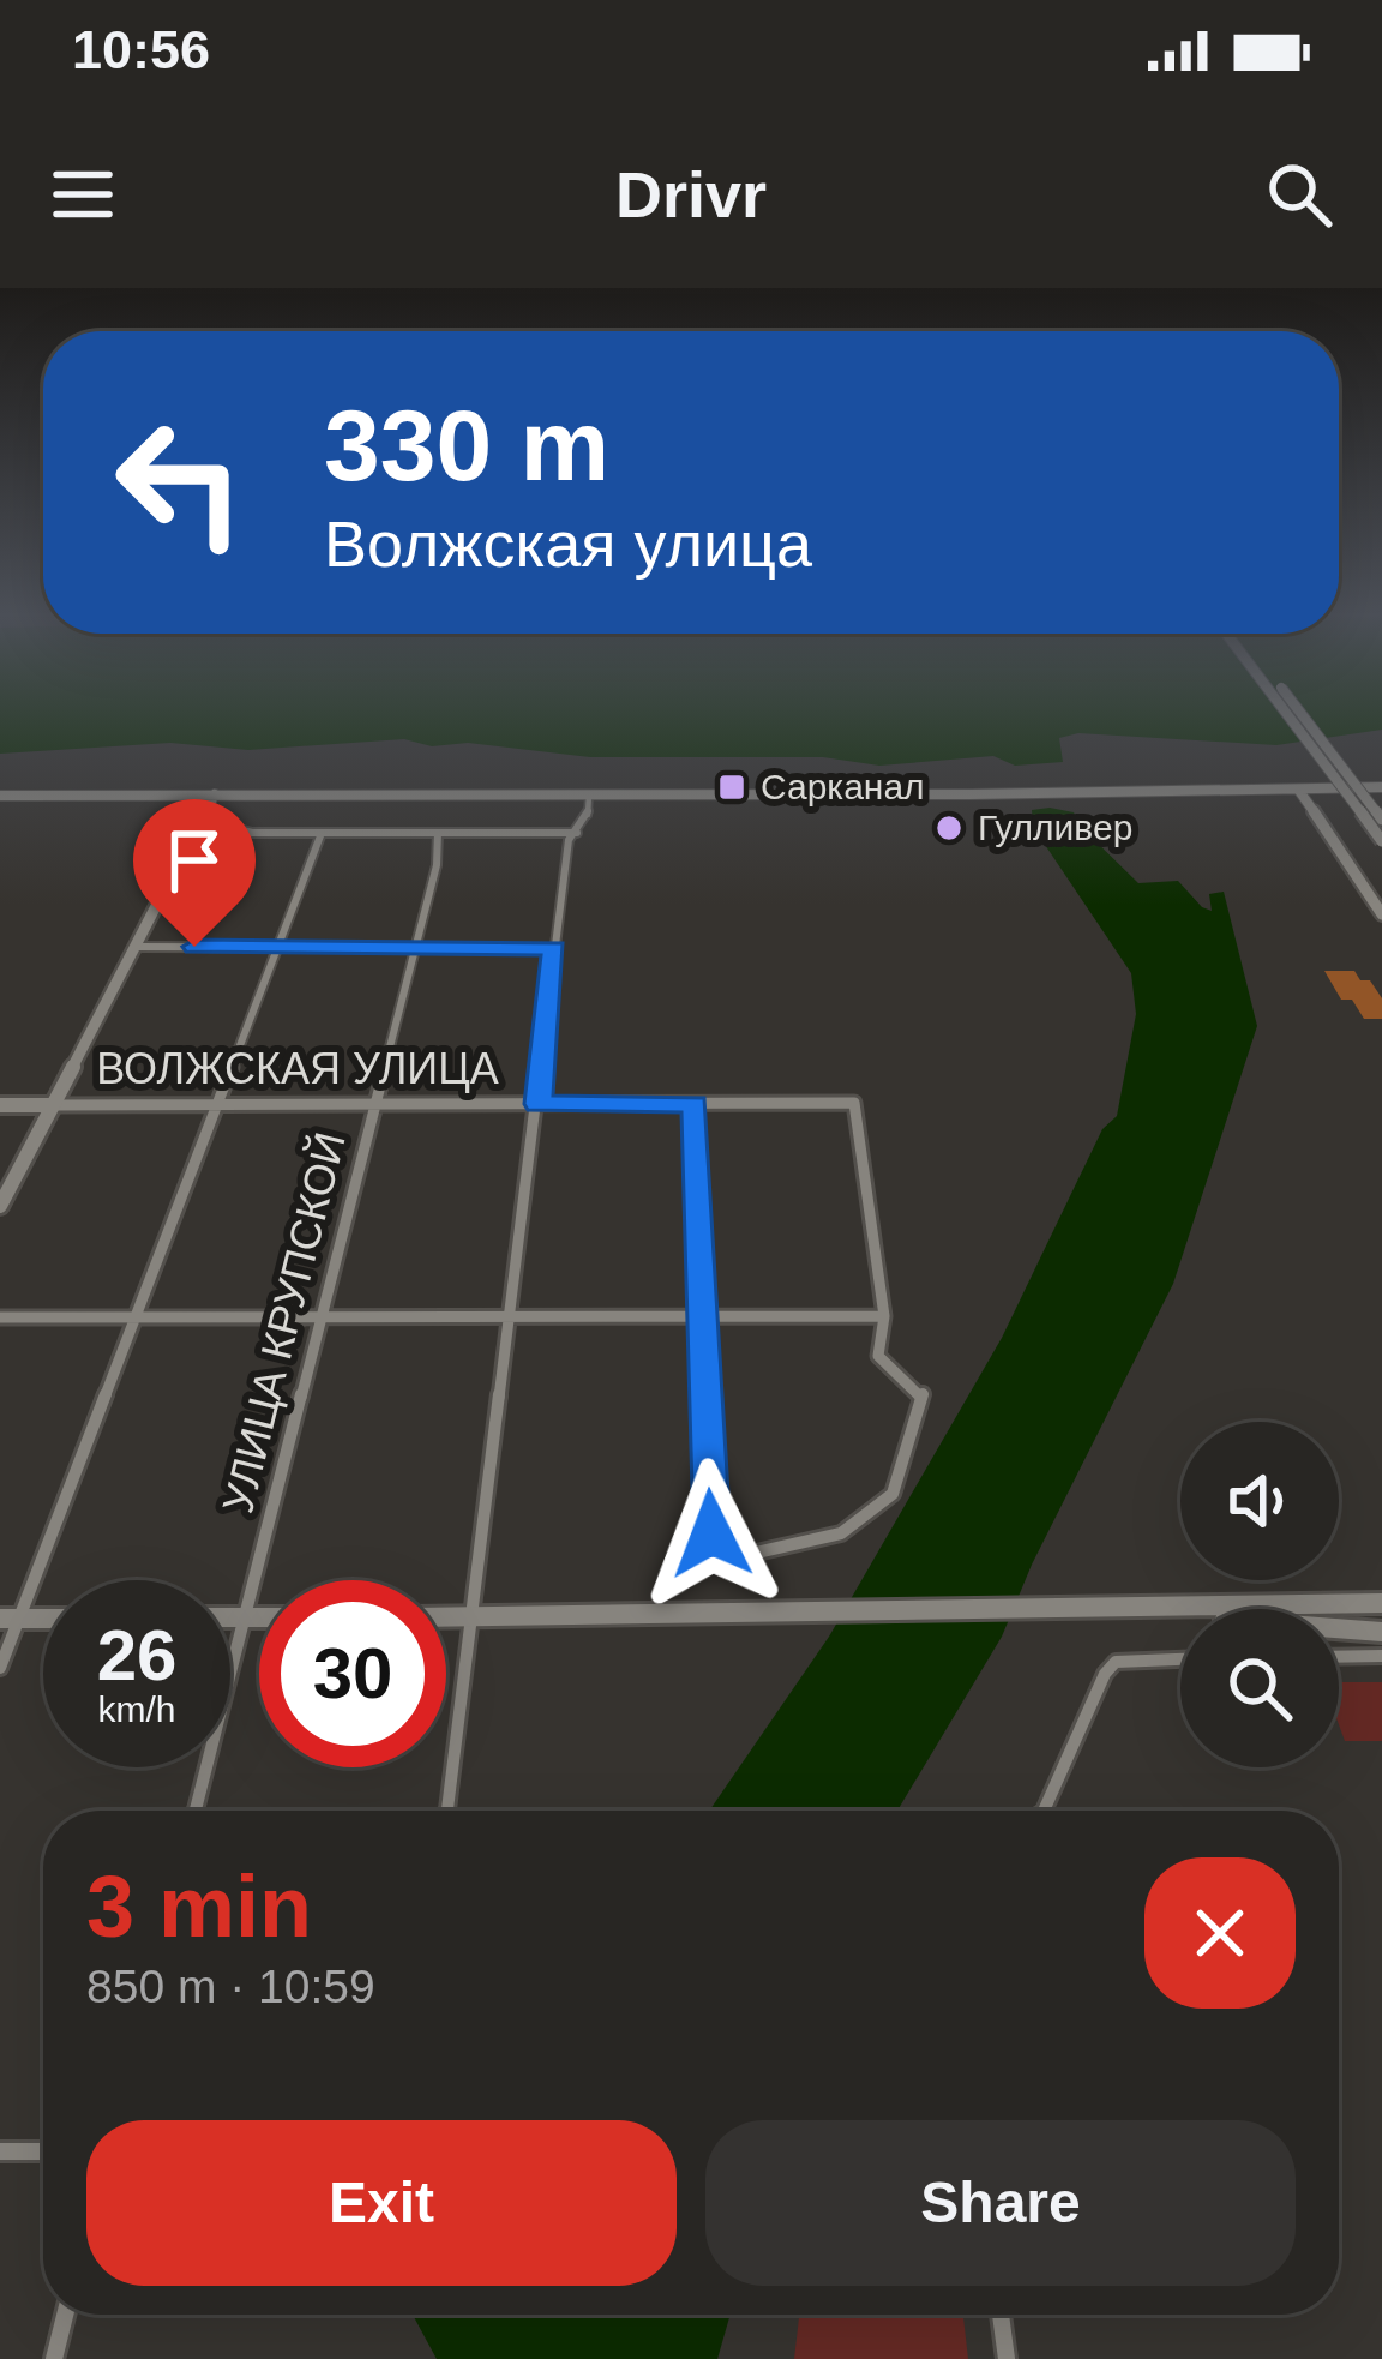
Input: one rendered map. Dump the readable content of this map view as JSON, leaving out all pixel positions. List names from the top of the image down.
{
  "streets": {
    "main road": ["ВОЛЖСКАЯ УЛИЦА"],
    "street": ["УЛИЦА КРУПСКОЙ"]
  },
  "crossings": [
    ["ВОЛЖСКАЯ УЛИЦА", "УЛИЦА КРУПСКОЙ"]
  ],
  "places": {
    "transit": ["Сарканал"],
    "other": ["Гулливер"]
  },
  "page": {
    "status": "10:56",
    "header": "Drivr",
    "turn": ["330 m", "Волжская улица"],
    "speed": "26 km/h",
    "limit": "30",
    "heading": ["3 min", "850 m · 10:59"],
    "buttons": ["Exit", "Share"]
  }
}
